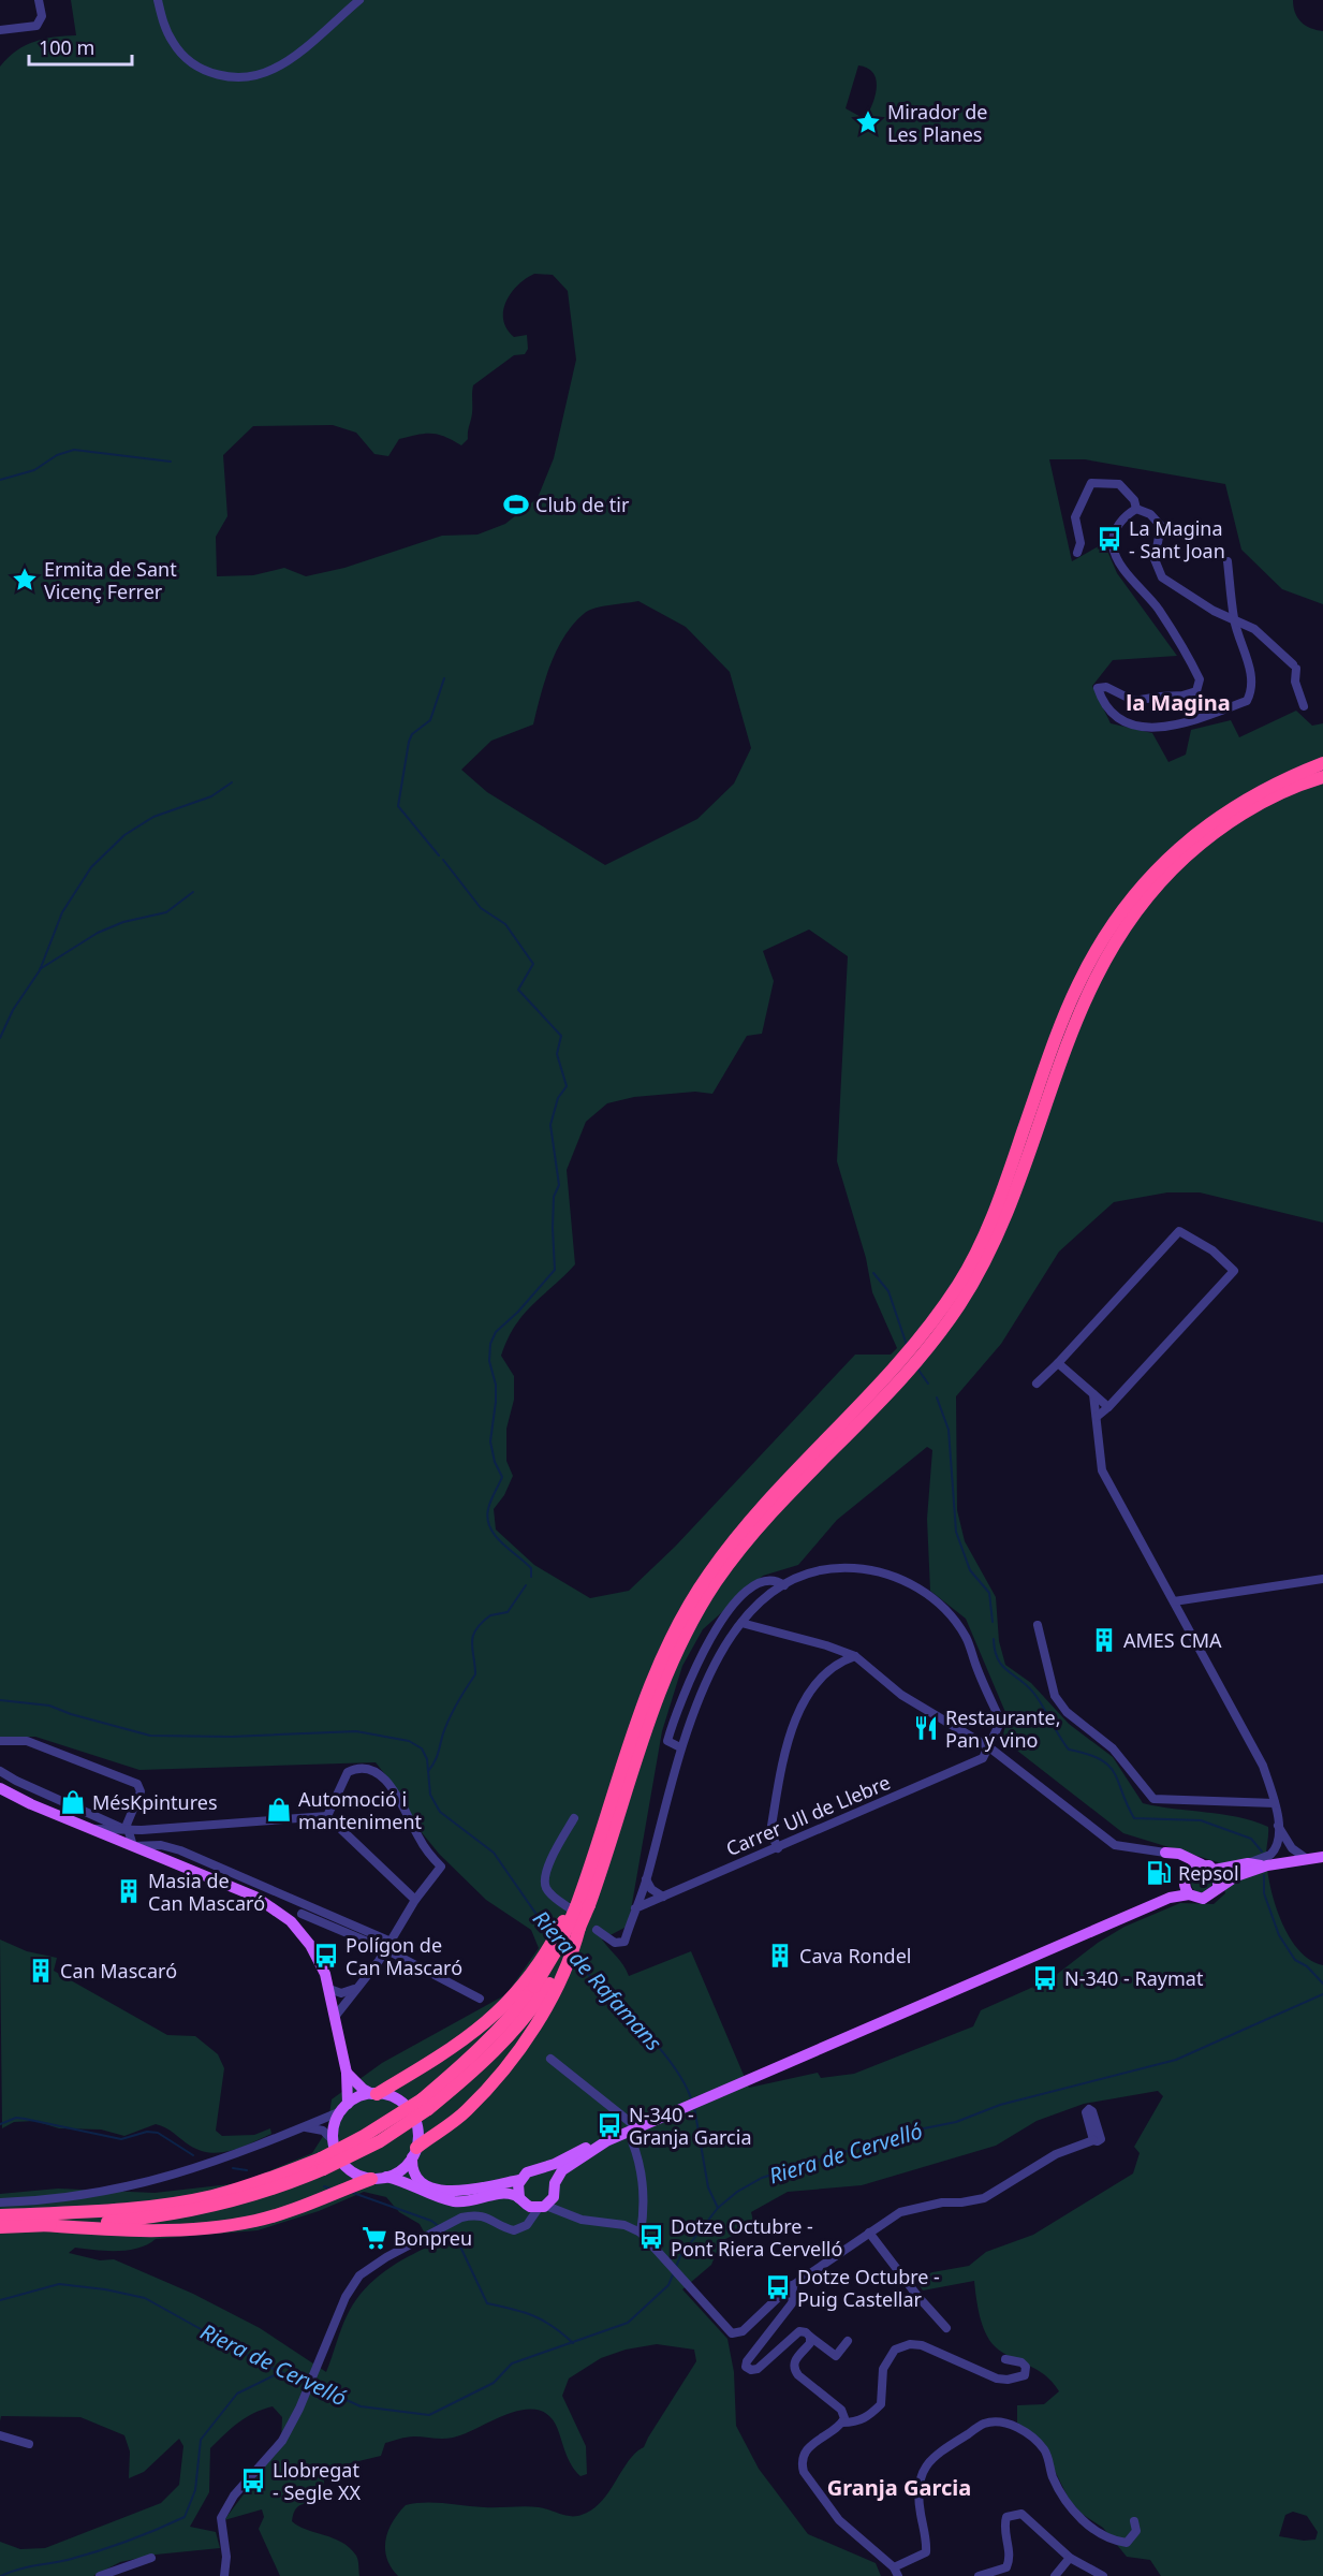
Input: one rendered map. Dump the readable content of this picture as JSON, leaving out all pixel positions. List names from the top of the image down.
{
  "streets": {
    "street": ["Carrer Ull de Llebre"]
  },
  "districts": ["la Magina", "Granja Garcia"],
  "water": ["Riera de Rafamans", "Riera de Cervelló"],
  "places": {
    "place": ["Mirador de Les Planes", "Ermita de Sant Vicenç Ferrer"],
    "sports": ["Club de tir"],
    "bus stop": [
      "La Magina - Sant Joan",
      "Polígon de Can Mascaró",
      "N-340 - Raymat",
      "N-340 - Granja Garcia",
      "Dotze Octubre - Pont Riera Cervelló",
      "Dotze Octubre - Puig Castellar",
      "Llobregat - Segle XX"
    ],
    "building": [
      "AMES CMA",
      "Masia de Can Mascaró",
      "Cava Rondel",
      "Can Mascaró"
    ],
    "restaurant": ["Restaurante, Pan y vino"],
    "shop": ["MésKpintures", "Automoció i manteniment"],
    "fuel station": ["Repsol"],
    "supermarket": ["Bonpreu"]
  },
  "scale_bar": "100 m"
}
